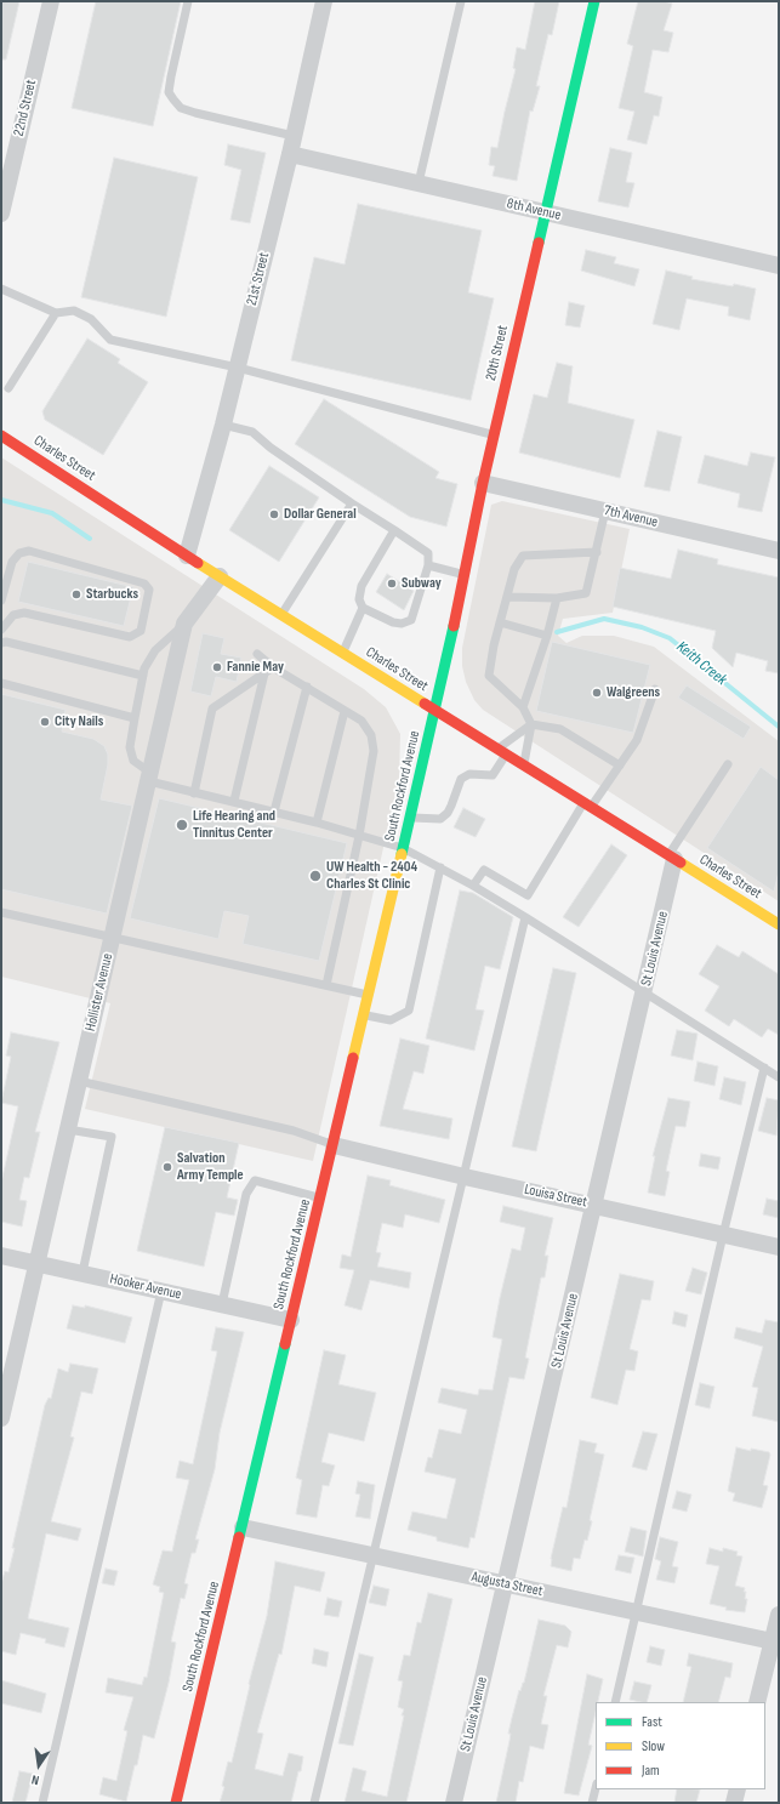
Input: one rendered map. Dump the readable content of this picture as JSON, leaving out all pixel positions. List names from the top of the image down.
{
  "streets": {
    "street": [
      "22nd Street",
      "8th Avenue",
      "21st Street",
      "20th Street",
      "Charles Street",
      "7th Avenue",
      "South Rockford Avenue",
      "St Louis Avenue",
      "Hollister Avenue",
      "Louisa Street",
      "Hooker Avenue",
      "Augusta Street"
    ]
  },
  "crossings": [
    ["8th Avenue", "21st Street"],
    ["8th Avenue", "20th Street"],
    ["21st Street", "Charles Street"],
    ["20th Street", "Charles Street"],
    ["20th Street", "7th Avenue"],
    ["20th Street", "South Rockford Avenue"],
    ["Charles Street", "South Rockford Avenue"],
    ["Charles Street", "St Louis Avenue"],
    ["Charles Street", "Hollister Avenue"],
    ["South Rockford Avenue", "Louisa Street"],
    ["South Rockford Avenue", "Hooker Avenue"],
    ["South Rockford Avenue", "Augusta Street"],
    ["St Louis Avenue", "Louisa Street"],
    ["St Louis Avenue", "Augusta Street"],
    ["Hollister Avenue", "Hooker Avenue"]
  ],
  "water": ["Keith Creek"],
  "places": [
    "Dollar General",
    "Subway",
    "Starbucks",
    "Fannie May",
    "Walgreens",
    "City Nails",
    "Life Hearing and Tinnitus Center",
    "UW Health - 2404 Charles St Clinic",
    "Salvation Army Temple"
  ],
  "legend": ["Fast", "Slow", "Jam"],
  "north": "bottom"
}
